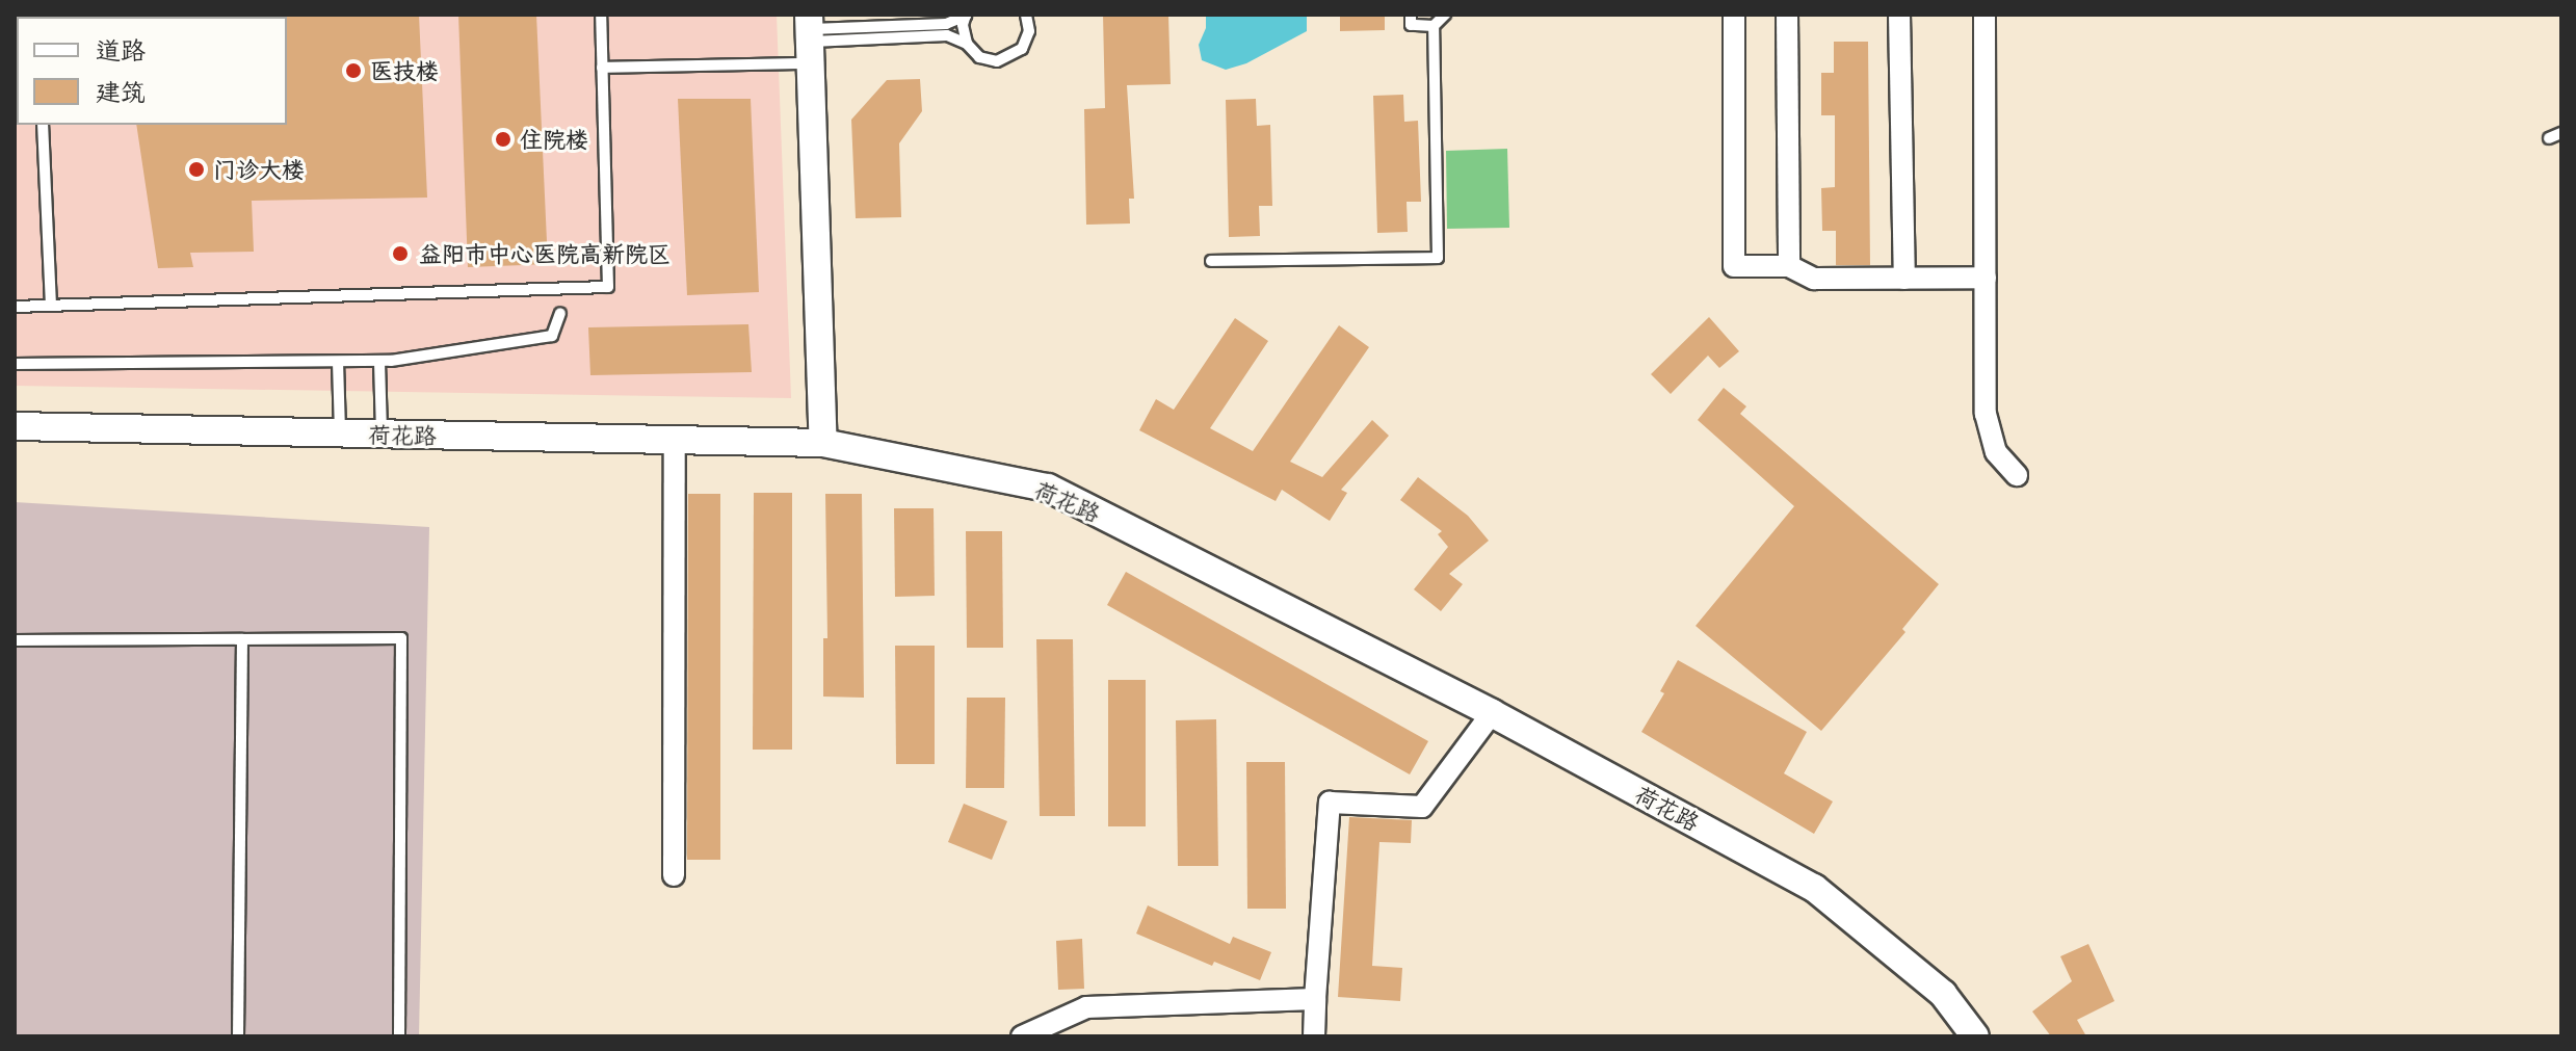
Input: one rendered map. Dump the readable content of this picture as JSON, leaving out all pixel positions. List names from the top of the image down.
{
  "streets": {
    "street": ["荷花路"]
  },
  "places": [
    "医技楼",
    "住院楼",
    "门诊大楼",
    "益阳市中心医院高新院区"
  ],
  "legend": ["道路", "建筑"]
}
